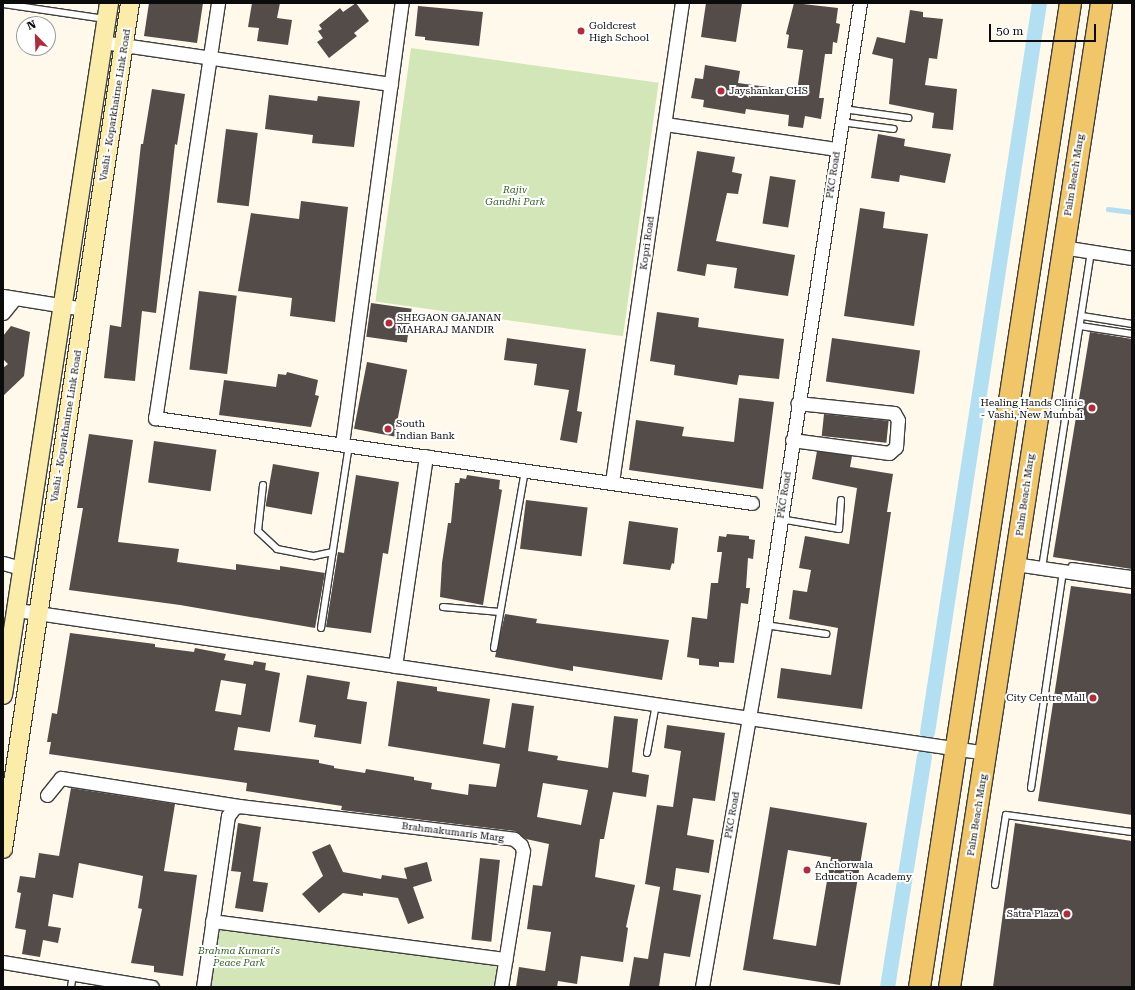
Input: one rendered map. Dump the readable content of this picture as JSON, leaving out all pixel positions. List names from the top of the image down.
{
  "streets": {
    "main road": ["Vashi - Koparkhairne Link Road", "Palm Beach Marg"],
    "street": ["PKC Road", "Kopri Road", "Brahmakumaris Marg"]
  },
  "parks": ["Rajiv Gandhi Park", "Brahma Kumari's Peace Park"],
  "places": [
    "Goldcrest High School",
    "Jayshankar CHS",
    "SHEGAON GAJANAN MAHARAJ MANDIR",
    "Healing Hands Clinic - Vashi, New Mumbai",
    "South Indian Bank",
    "City Centre Mall",
    "Anchorwala Education Academy",
    "Satra Plaza"
  ],
  "scale_bar": "50 m",
  "north": "top left"
}
